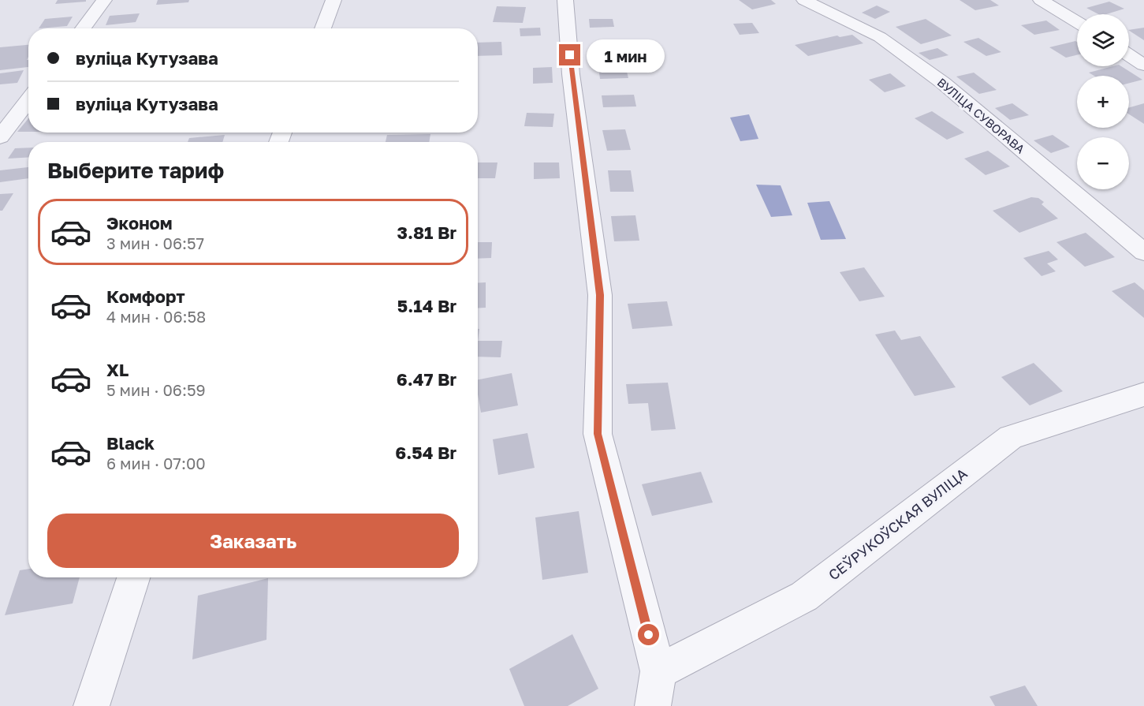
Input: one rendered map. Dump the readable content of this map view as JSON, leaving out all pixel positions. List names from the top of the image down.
{
  "streets": {
    "street": ["ВУЛІЦА СУВОРАВА", "СЕЎРУКОЎСКАЯ ВУЛІЦА"]
  },
  "page": {
    "map_buttons": ["+", "−"],
    "banner": ["вуліца Кутузава", "вуліца Кутузава"],
    "bubble": "1 мин",
    "heading": "Выберите тариф",
    "list": [
      {
        "name": "Эконом",
        "note": "3 мин · 06:57",
        "value": "3.81 Br"
      },
      {
        "name": "Комфорт",
        "note": "4 мин · 06:58",
        "value": "5.14 Br"
      },
      {
        "name": "XL",
        "note": "5 мин · 06:59",
        "value": "6.47 Br"
      },
      {
        "name": "Black",
        "note": "6 мин · 07:00",
        "value": "6.54 Br"
      }
    ],
    "buttons": "Заказать"
  }
}
